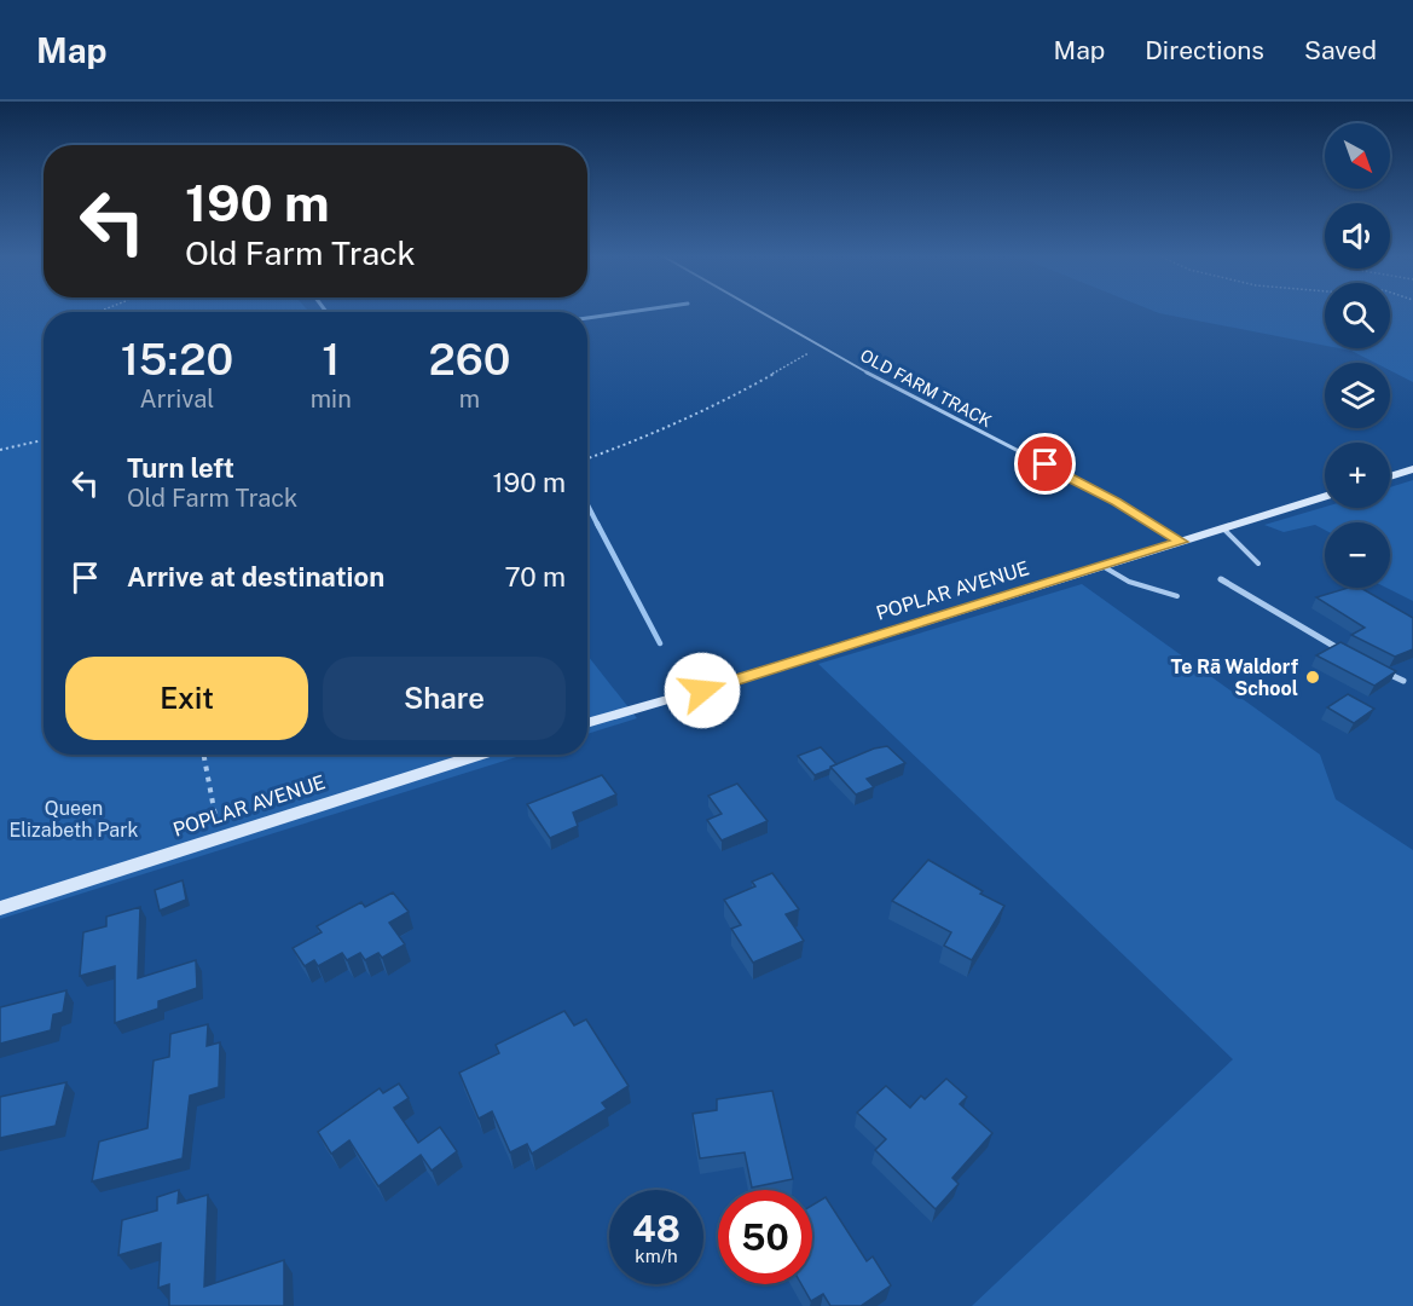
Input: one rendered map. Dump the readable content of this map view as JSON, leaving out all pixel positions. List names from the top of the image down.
{
  "streets": {
    "main road": ["POPLAR AVENUE"],
    "lane": ["OLD FARM TRACK"]
  },
  "crossings": [
    ["OLD FARM TRACK", "POPLAR AVENUE"]
  ],
  "parks": ["Queen Elizabeth Park"],
  "places": ["Te Rā Waldorf School"],
  "north": "bottom right",
  "page": {
    "header": "Map",
    "nav": ["Map", "Directions", "Saved"],
    "map_buttons": ["+", "−"],
    "turn": ["190 m", "Old Farm Track"],
    "eta": [
      "15:20",
      "Arrival",
      "1",
      "min",
      "260",
      "m"
    ],
    "list": [
      {
        "name": "Turn left",
        "note": "Old Farm Track",
        "value": "190 m"
      },
      {
        "name": "Arrive at destination",
        "value": "70 m"
      }
    ],
    "buttons": ["Exit", "Share"],
    "speed": "48 km/h",
    "limit": "50"
  }
}
